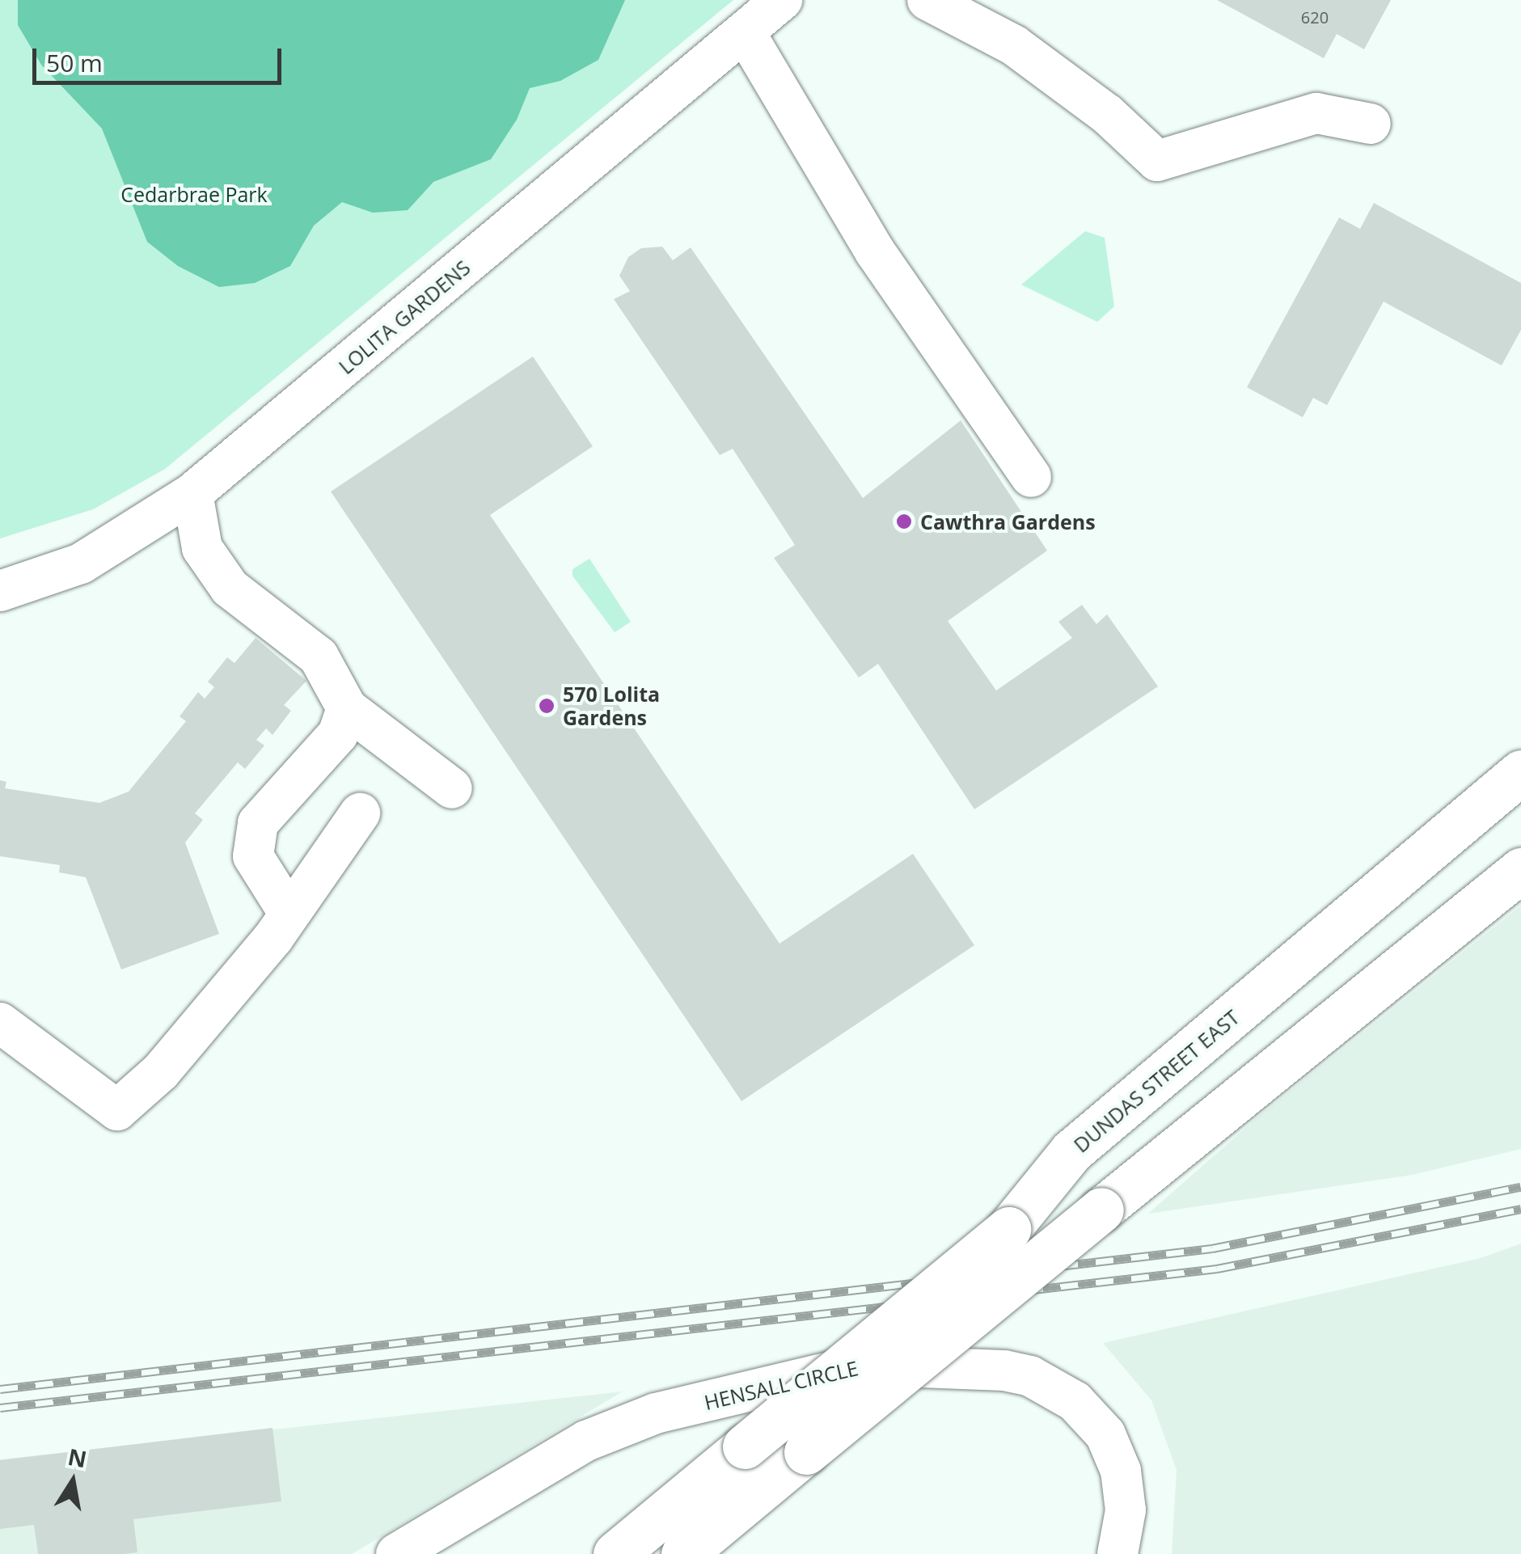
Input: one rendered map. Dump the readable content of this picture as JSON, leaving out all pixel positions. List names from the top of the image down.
{
  "streets": {
    "main road": ["DUNDAS STREET EAST"],
    "street": ["LOLITA GARDENS", "HENSALL CIRCLE"]
  },
  "parks": ["Cedarbrae Park"],
  "places": ["Cawthra Gardens", "570 Lolita Gardens"],
  "house_numbers": ["620"],
  "scale_bar": "50 m",
  "north": "top"
}
